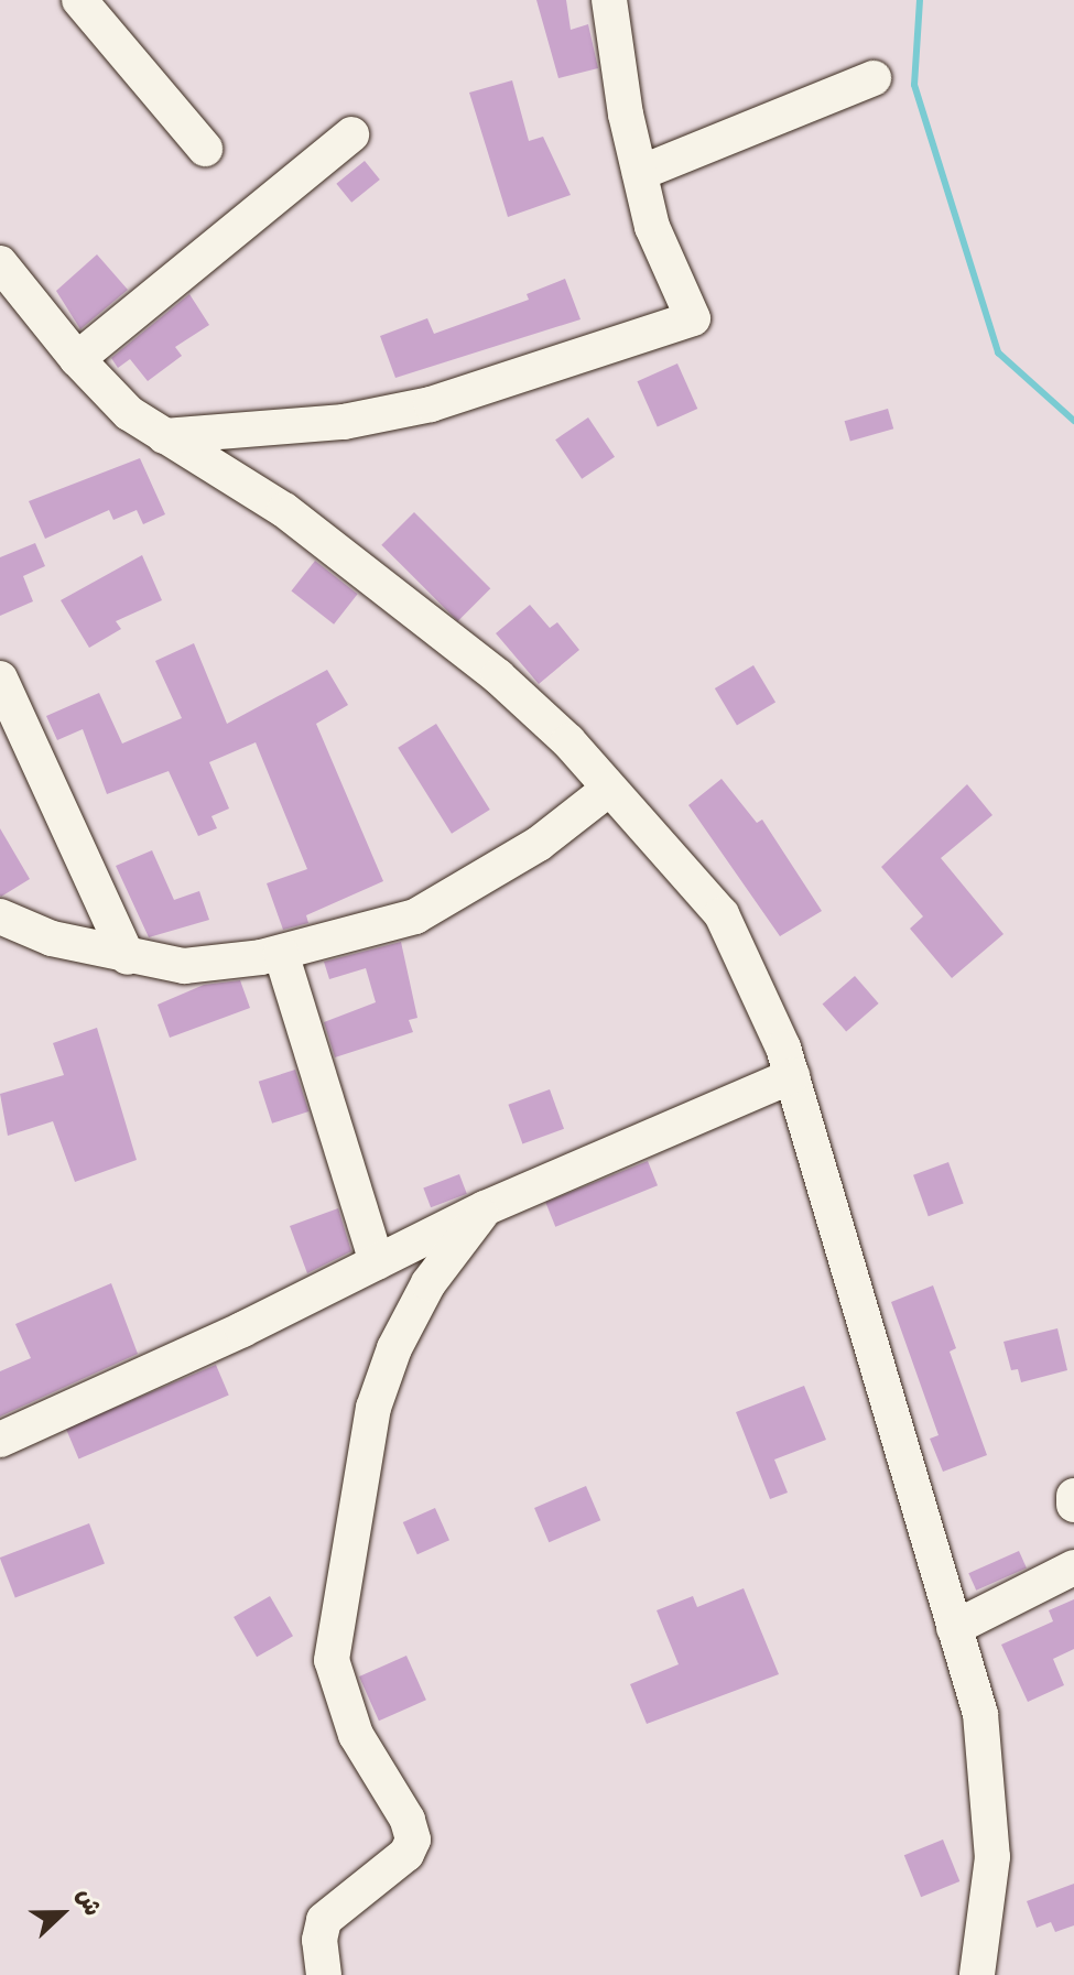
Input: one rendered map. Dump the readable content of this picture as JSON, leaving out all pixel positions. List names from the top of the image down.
{
  "north": "right"
}
